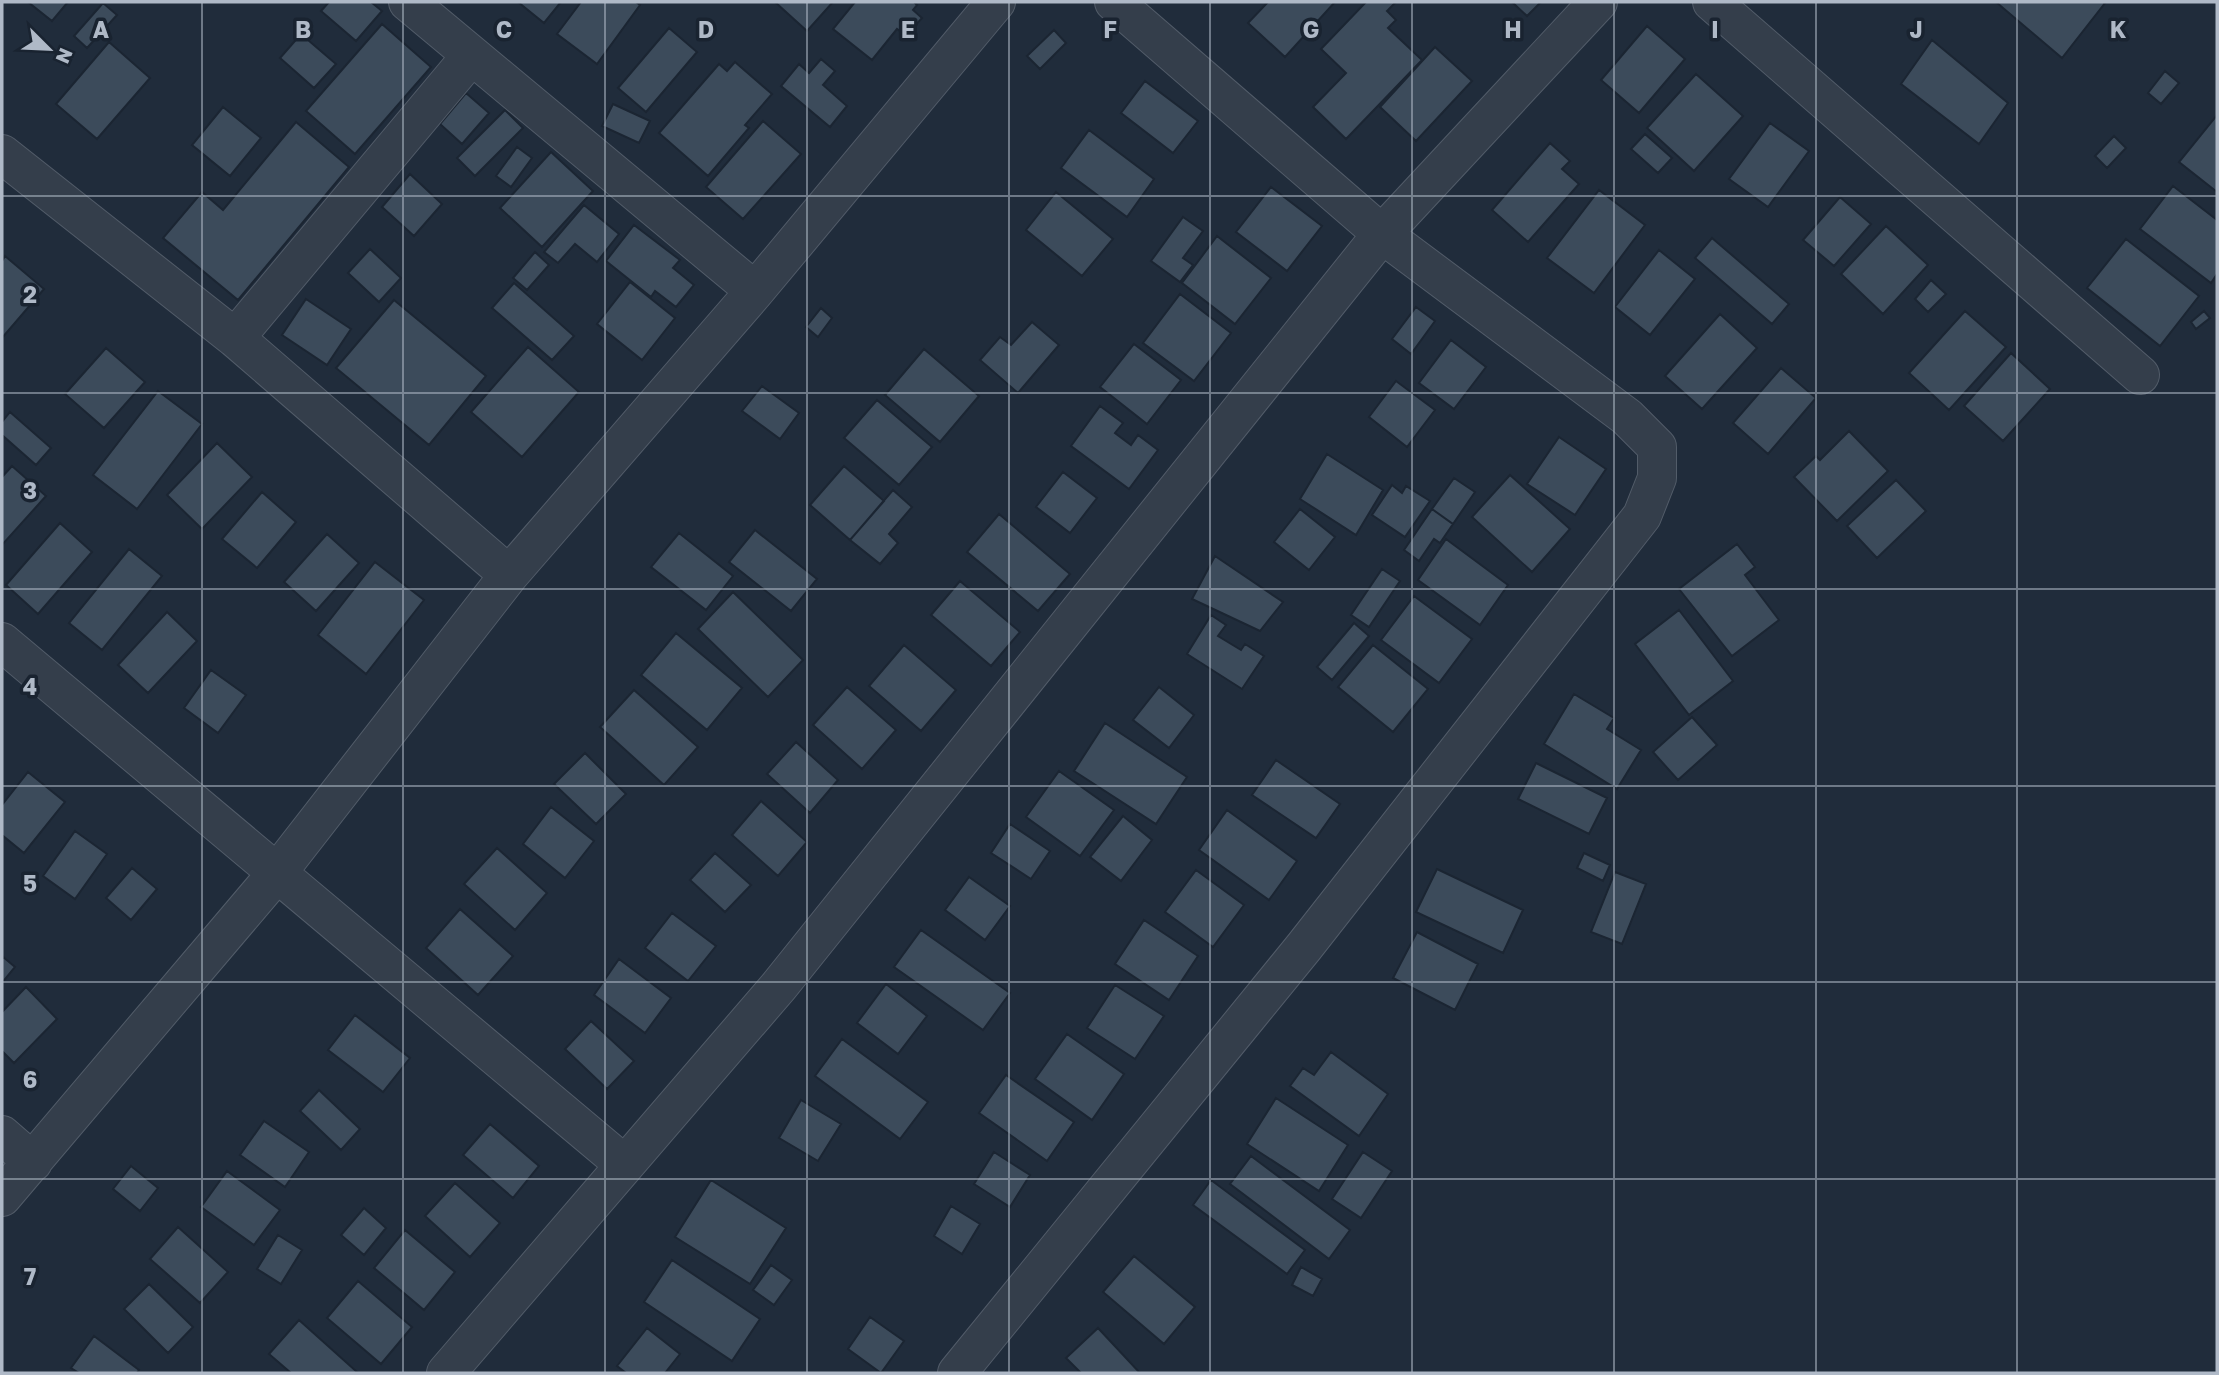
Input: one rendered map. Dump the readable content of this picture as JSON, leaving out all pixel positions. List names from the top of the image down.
{
  "north": "bottom right",
  "grid": {
    "columns": [
      "A",
      "B",
      "C",
      "D",
      "E",
      "F",
      "G",
      "H",
      "I",
      "J",
      "K"
    ],
    "rows": [
      "2",
      "3",
      "4",
      "5",
      "6",
      "7"
    ]
  }
}
